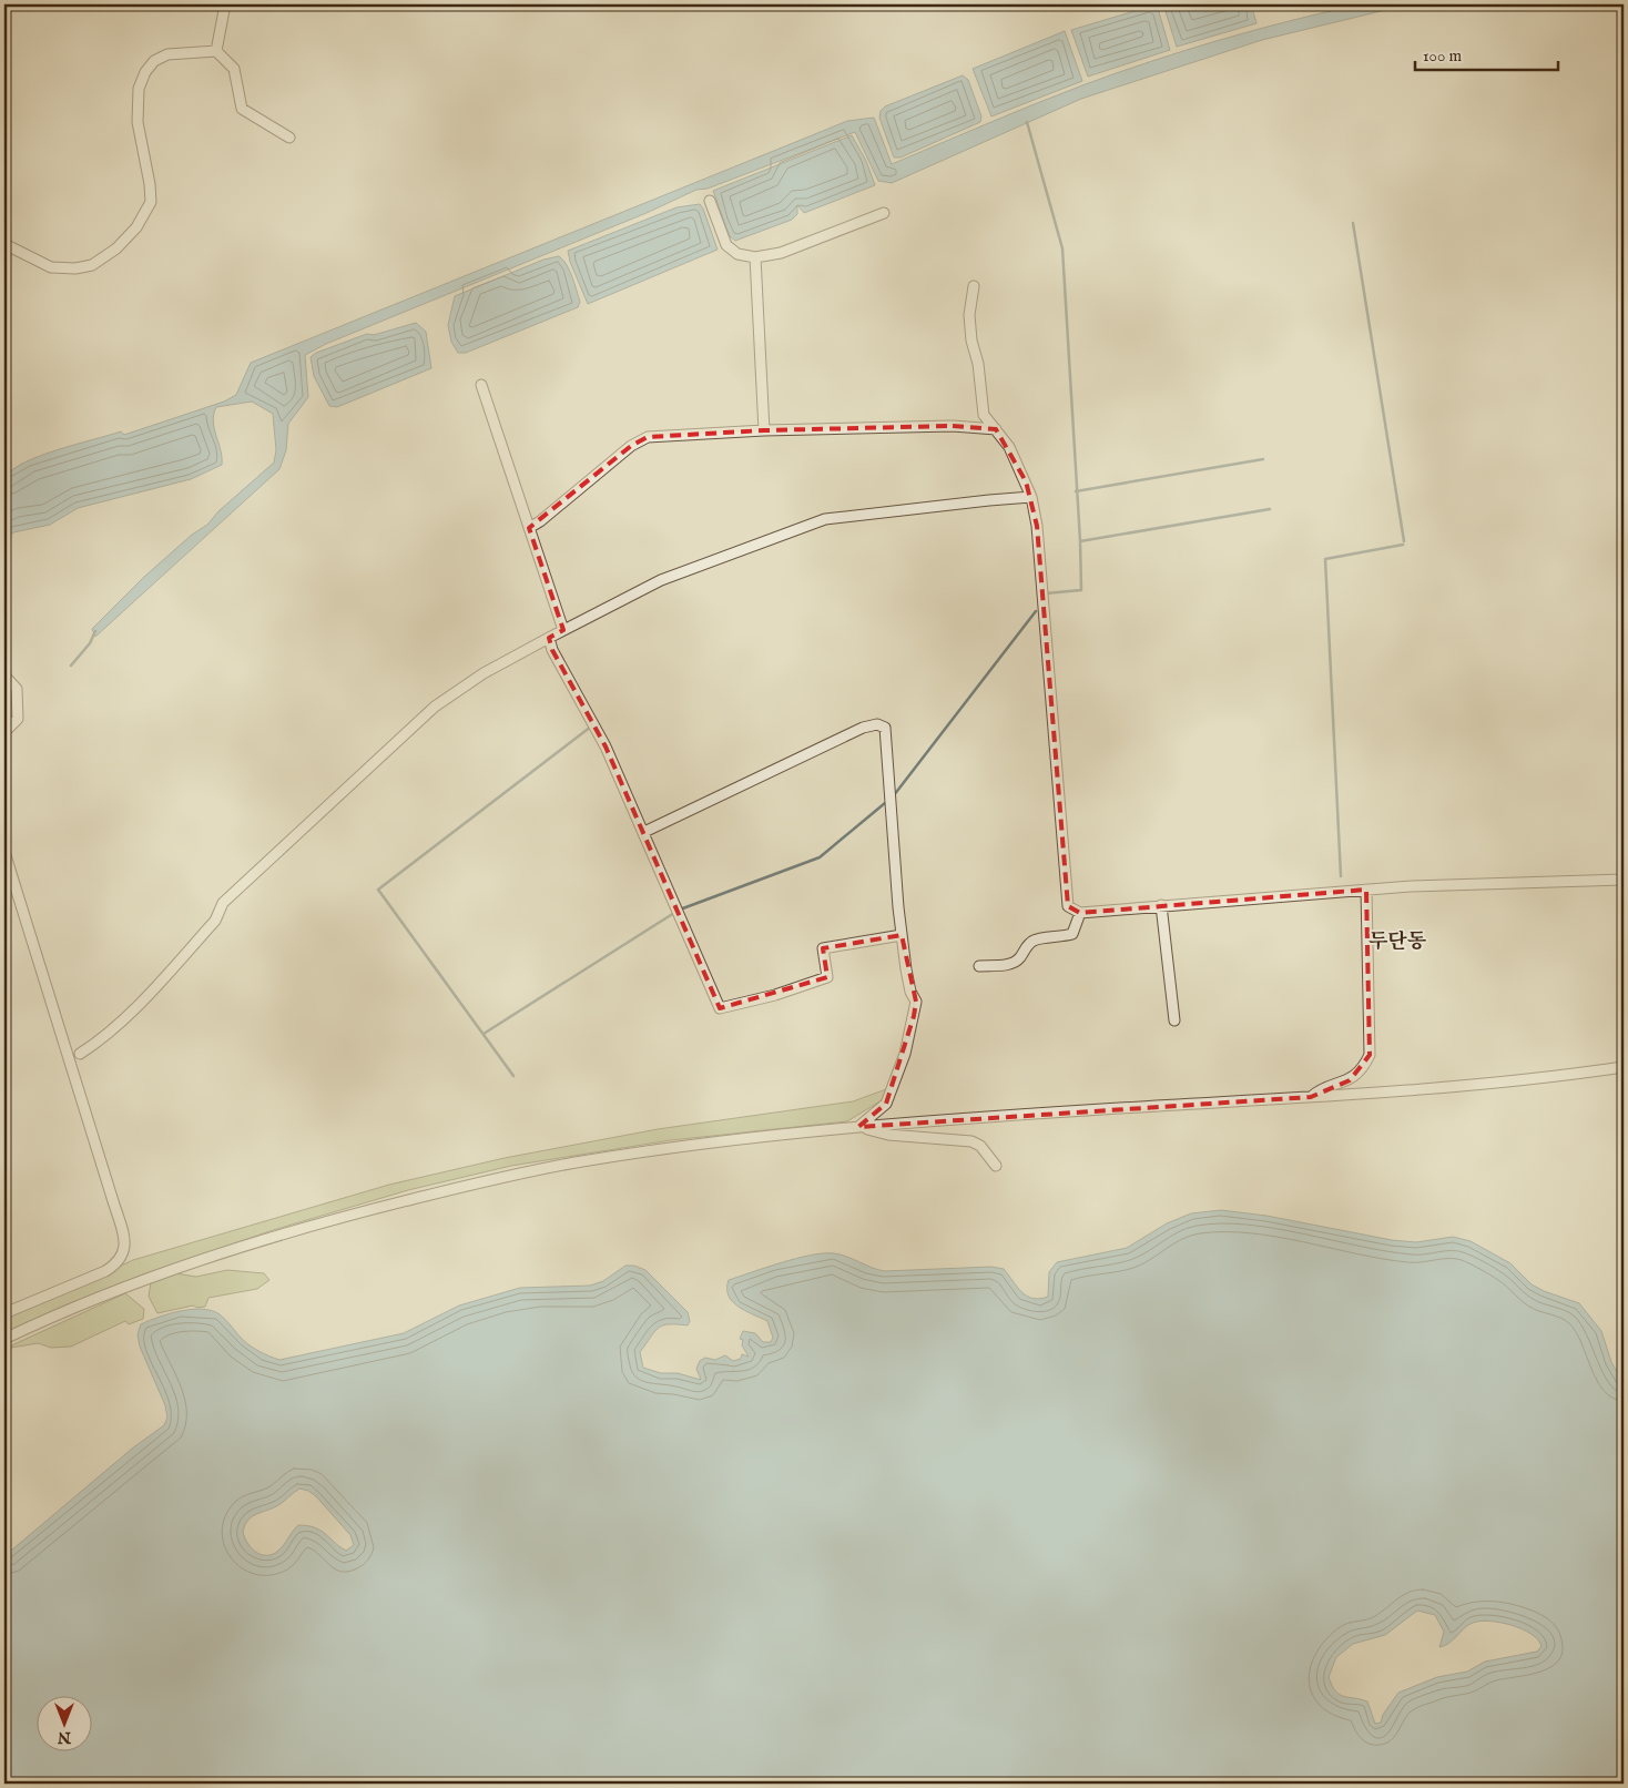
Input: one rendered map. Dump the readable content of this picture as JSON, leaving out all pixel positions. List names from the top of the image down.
{
  "districts": ["두단동"],
  "scale_bar": "100 m",
  "north": "bottom"
}
